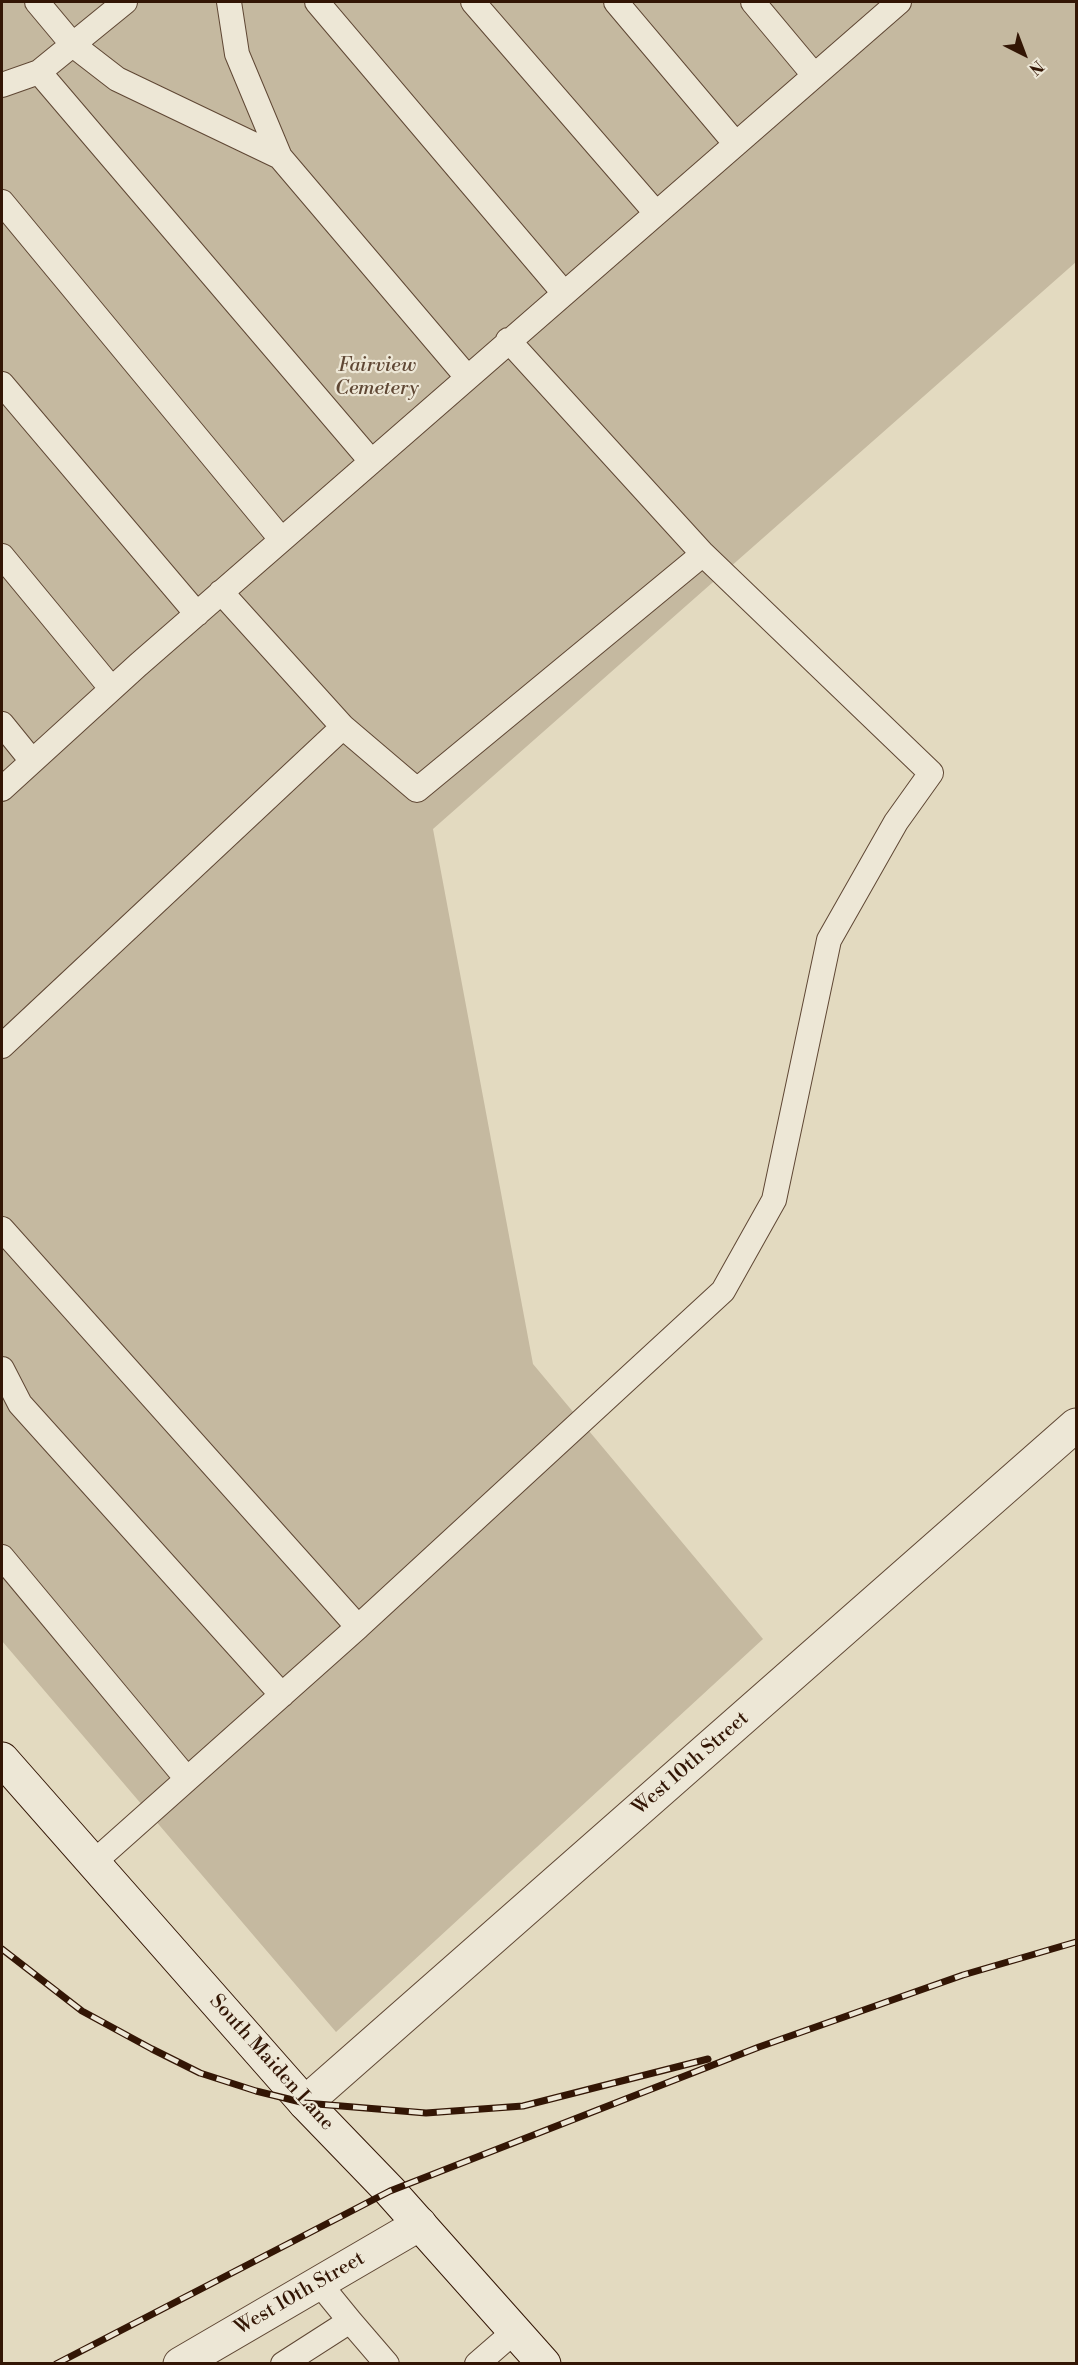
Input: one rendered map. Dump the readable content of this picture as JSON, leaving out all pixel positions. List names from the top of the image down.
{
  "streets": {
    "street": ["West 10th Street", "South Maiden Lane"]
  },
  "crossings": [
    ["West 10th Street", "South Maiden Lane"]
  ],
  "parks": ["Fairview Cemetery"],
  "north": "bottom right"
}
